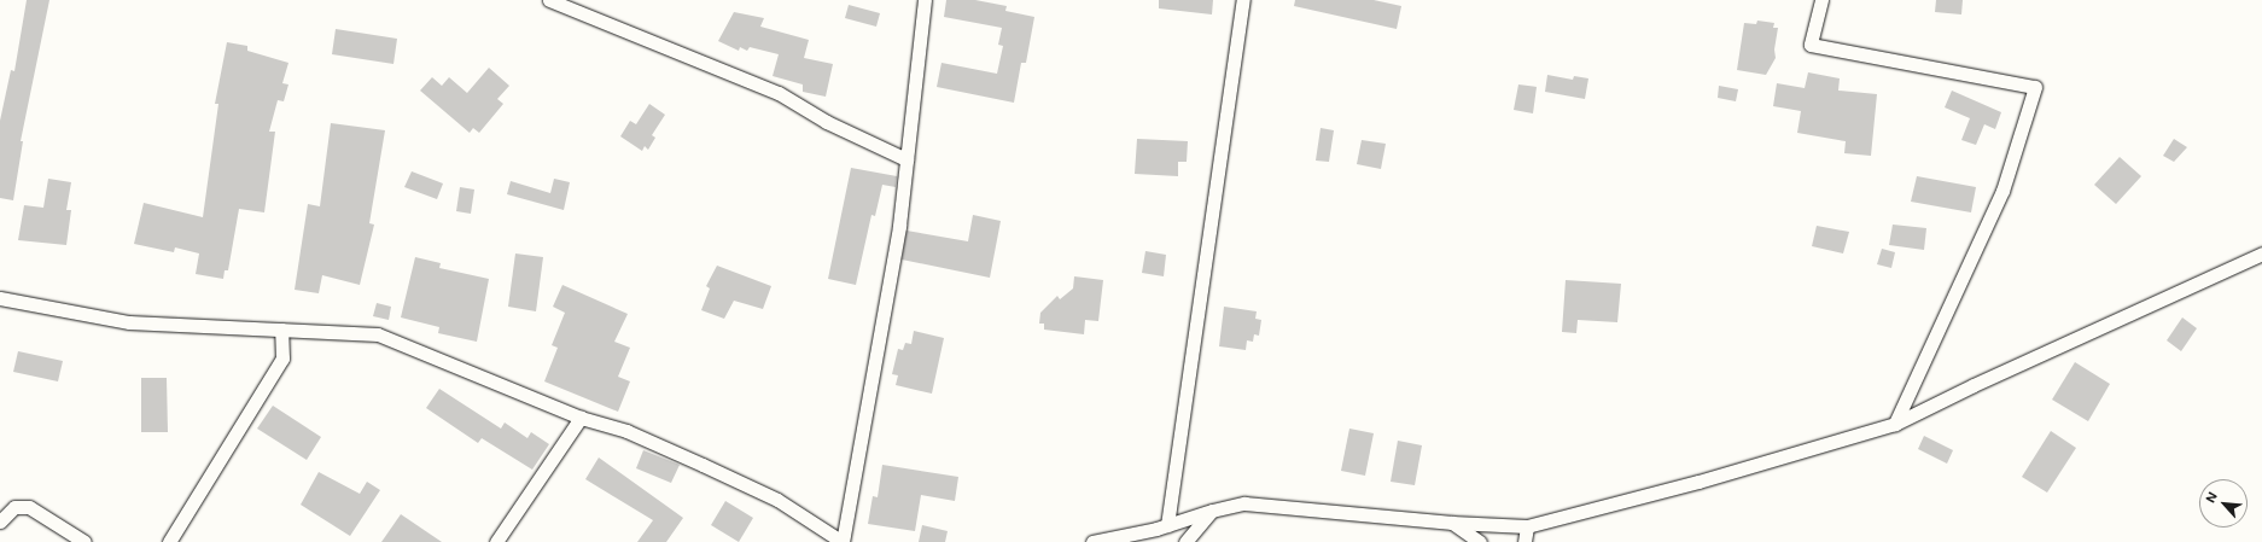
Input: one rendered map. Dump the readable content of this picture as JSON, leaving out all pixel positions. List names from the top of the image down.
{
  "north": "top left"
}
